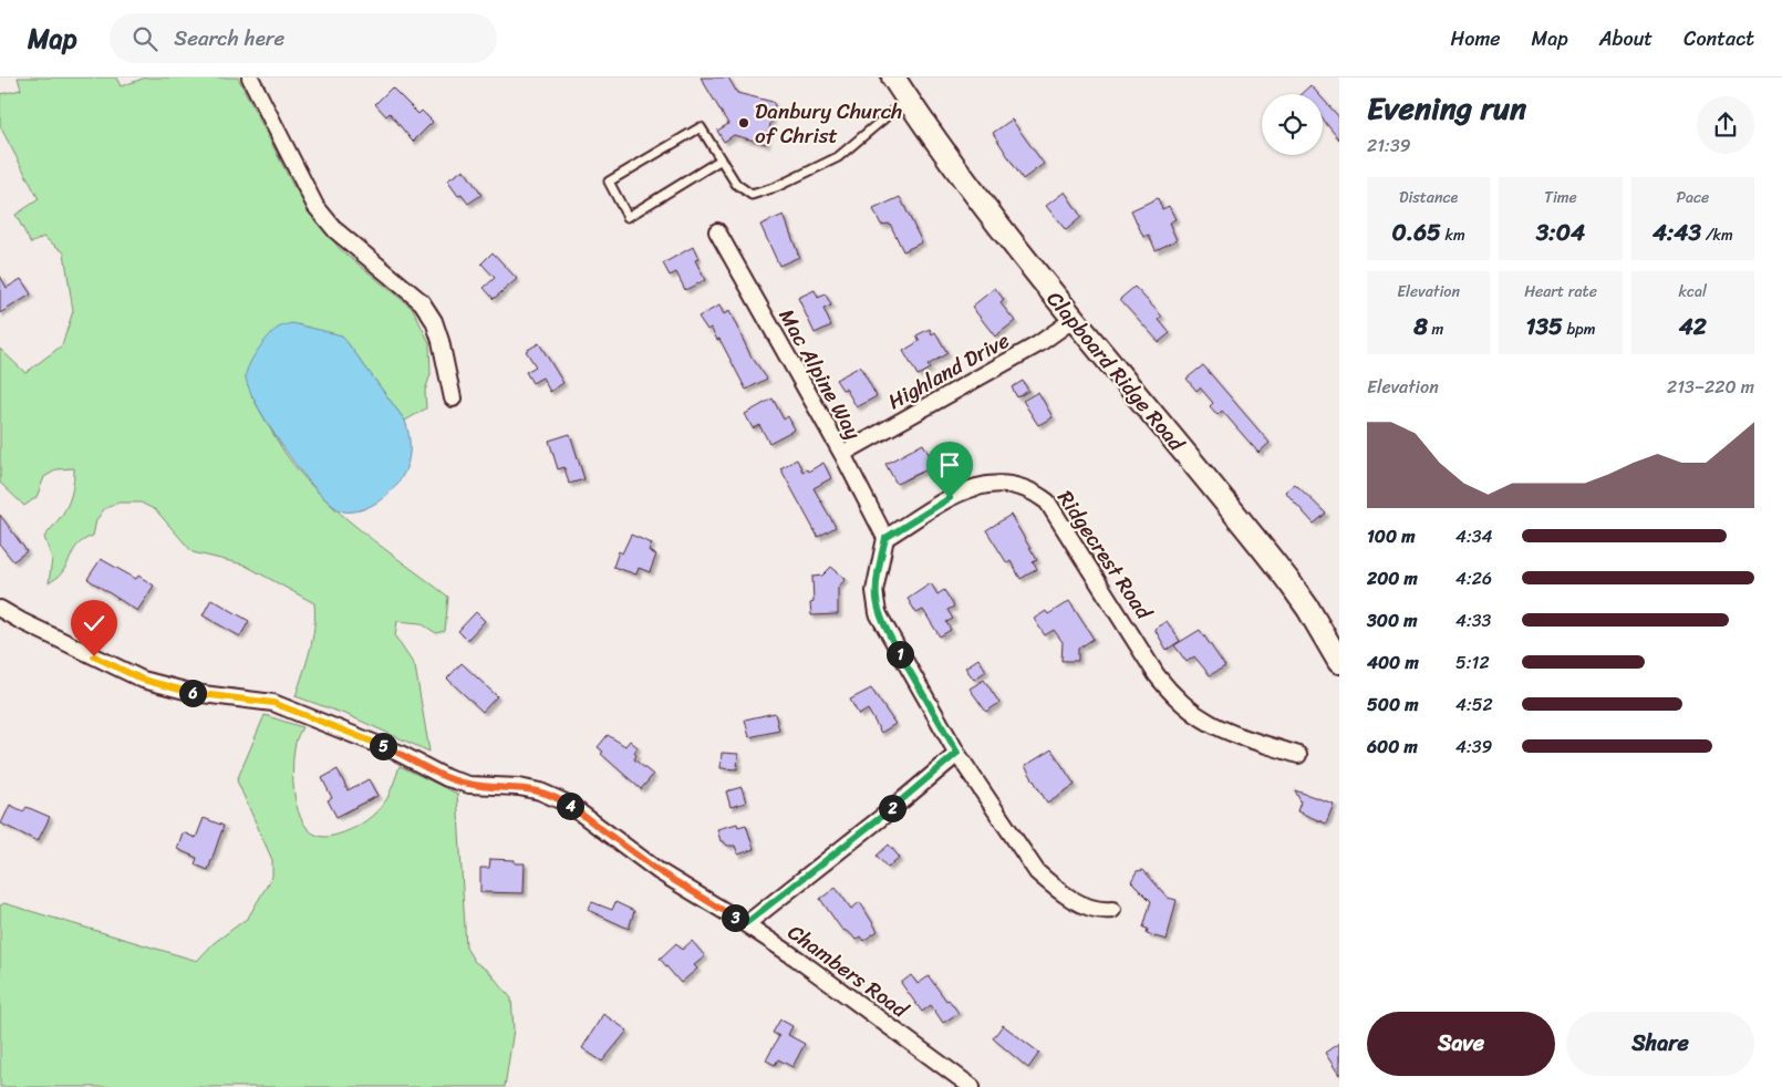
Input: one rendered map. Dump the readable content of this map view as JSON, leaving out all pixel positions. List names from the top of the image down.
{
  "streets": {
    "main road": ["Clapboard Ridge Road"],
    "street": [
      "Highland Drive",
      "Mac Alpine Way",
      "Ridgecrest Road",
      "Chambers Road"
    ]
  },
  "crossings": [
    ["Highland Drive", "Clapboard Ridge Road"],
    ["Highland Drive", "Mac Alpine Way"],
    ["Mac Alpine Way", "Ridgecrest Road"]
  ],
  "places": ["Danbury Church of Christ"],
  "page": {
    "header": "Map",
    "search": "Search here",
    "nav": [
      "Home",
      "Map",
      "About",
      "Contact"
    ],
    "heading": ["Evening run", "21:39"],
    "stats": [
      ["Distance", "0.65 km"],
      ["Time", "3:04"],
      ["Pace", "4:43 /km"],
      ["Elevation", "8 m"],
      ["Heart rate", "135 bpm"],
      ["kcal", "42"]
    ],
    "chart": ["Elevation", "213–220 m"],
    "list": [
      {
        "name": "100 m",
        "note": "4:34"
      },
      {
        "name": "200 m",
        "note": "4:26"
      },
      {
        "name": "300 m",
        "note": "4:33"
      },
      {
        "name": "400 m",
        "note": "5:12"
      },
      {
        "name": "500 m",
        "note": "4:52"
      },
      {
        "name": "600 m",
        "note": "4:39"
      }
    ],
    "pins": [
      "1",
      "6",
      "5",
      "4",
      "2",
      "3"
    ],
    "buttons": ["Save", "Share"]
  }
}
